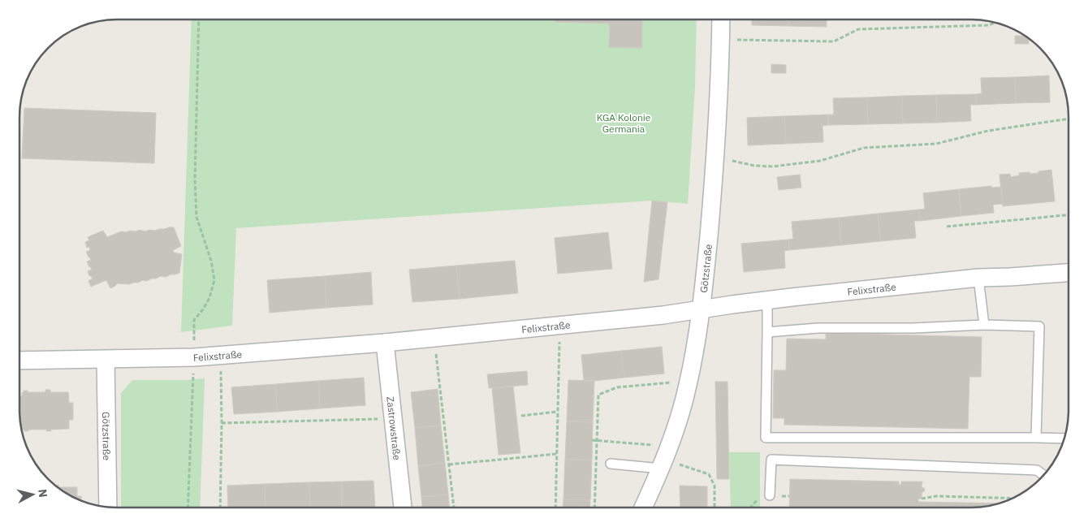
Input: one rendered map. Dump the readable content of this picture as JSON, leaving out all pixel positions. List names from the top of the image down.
{
  "streets": {
    "street": ["Götzstraße", "Felixstraße", "Zastrowstraße"]
  },
  "crossings": [
    ["Götzstraße", "Felixstraße"],
    ["Felixstraße", "Zastrowstraße"]
  ],
  "parks": ["KGA Kolonie Germania"],
  "north": "right"
}
